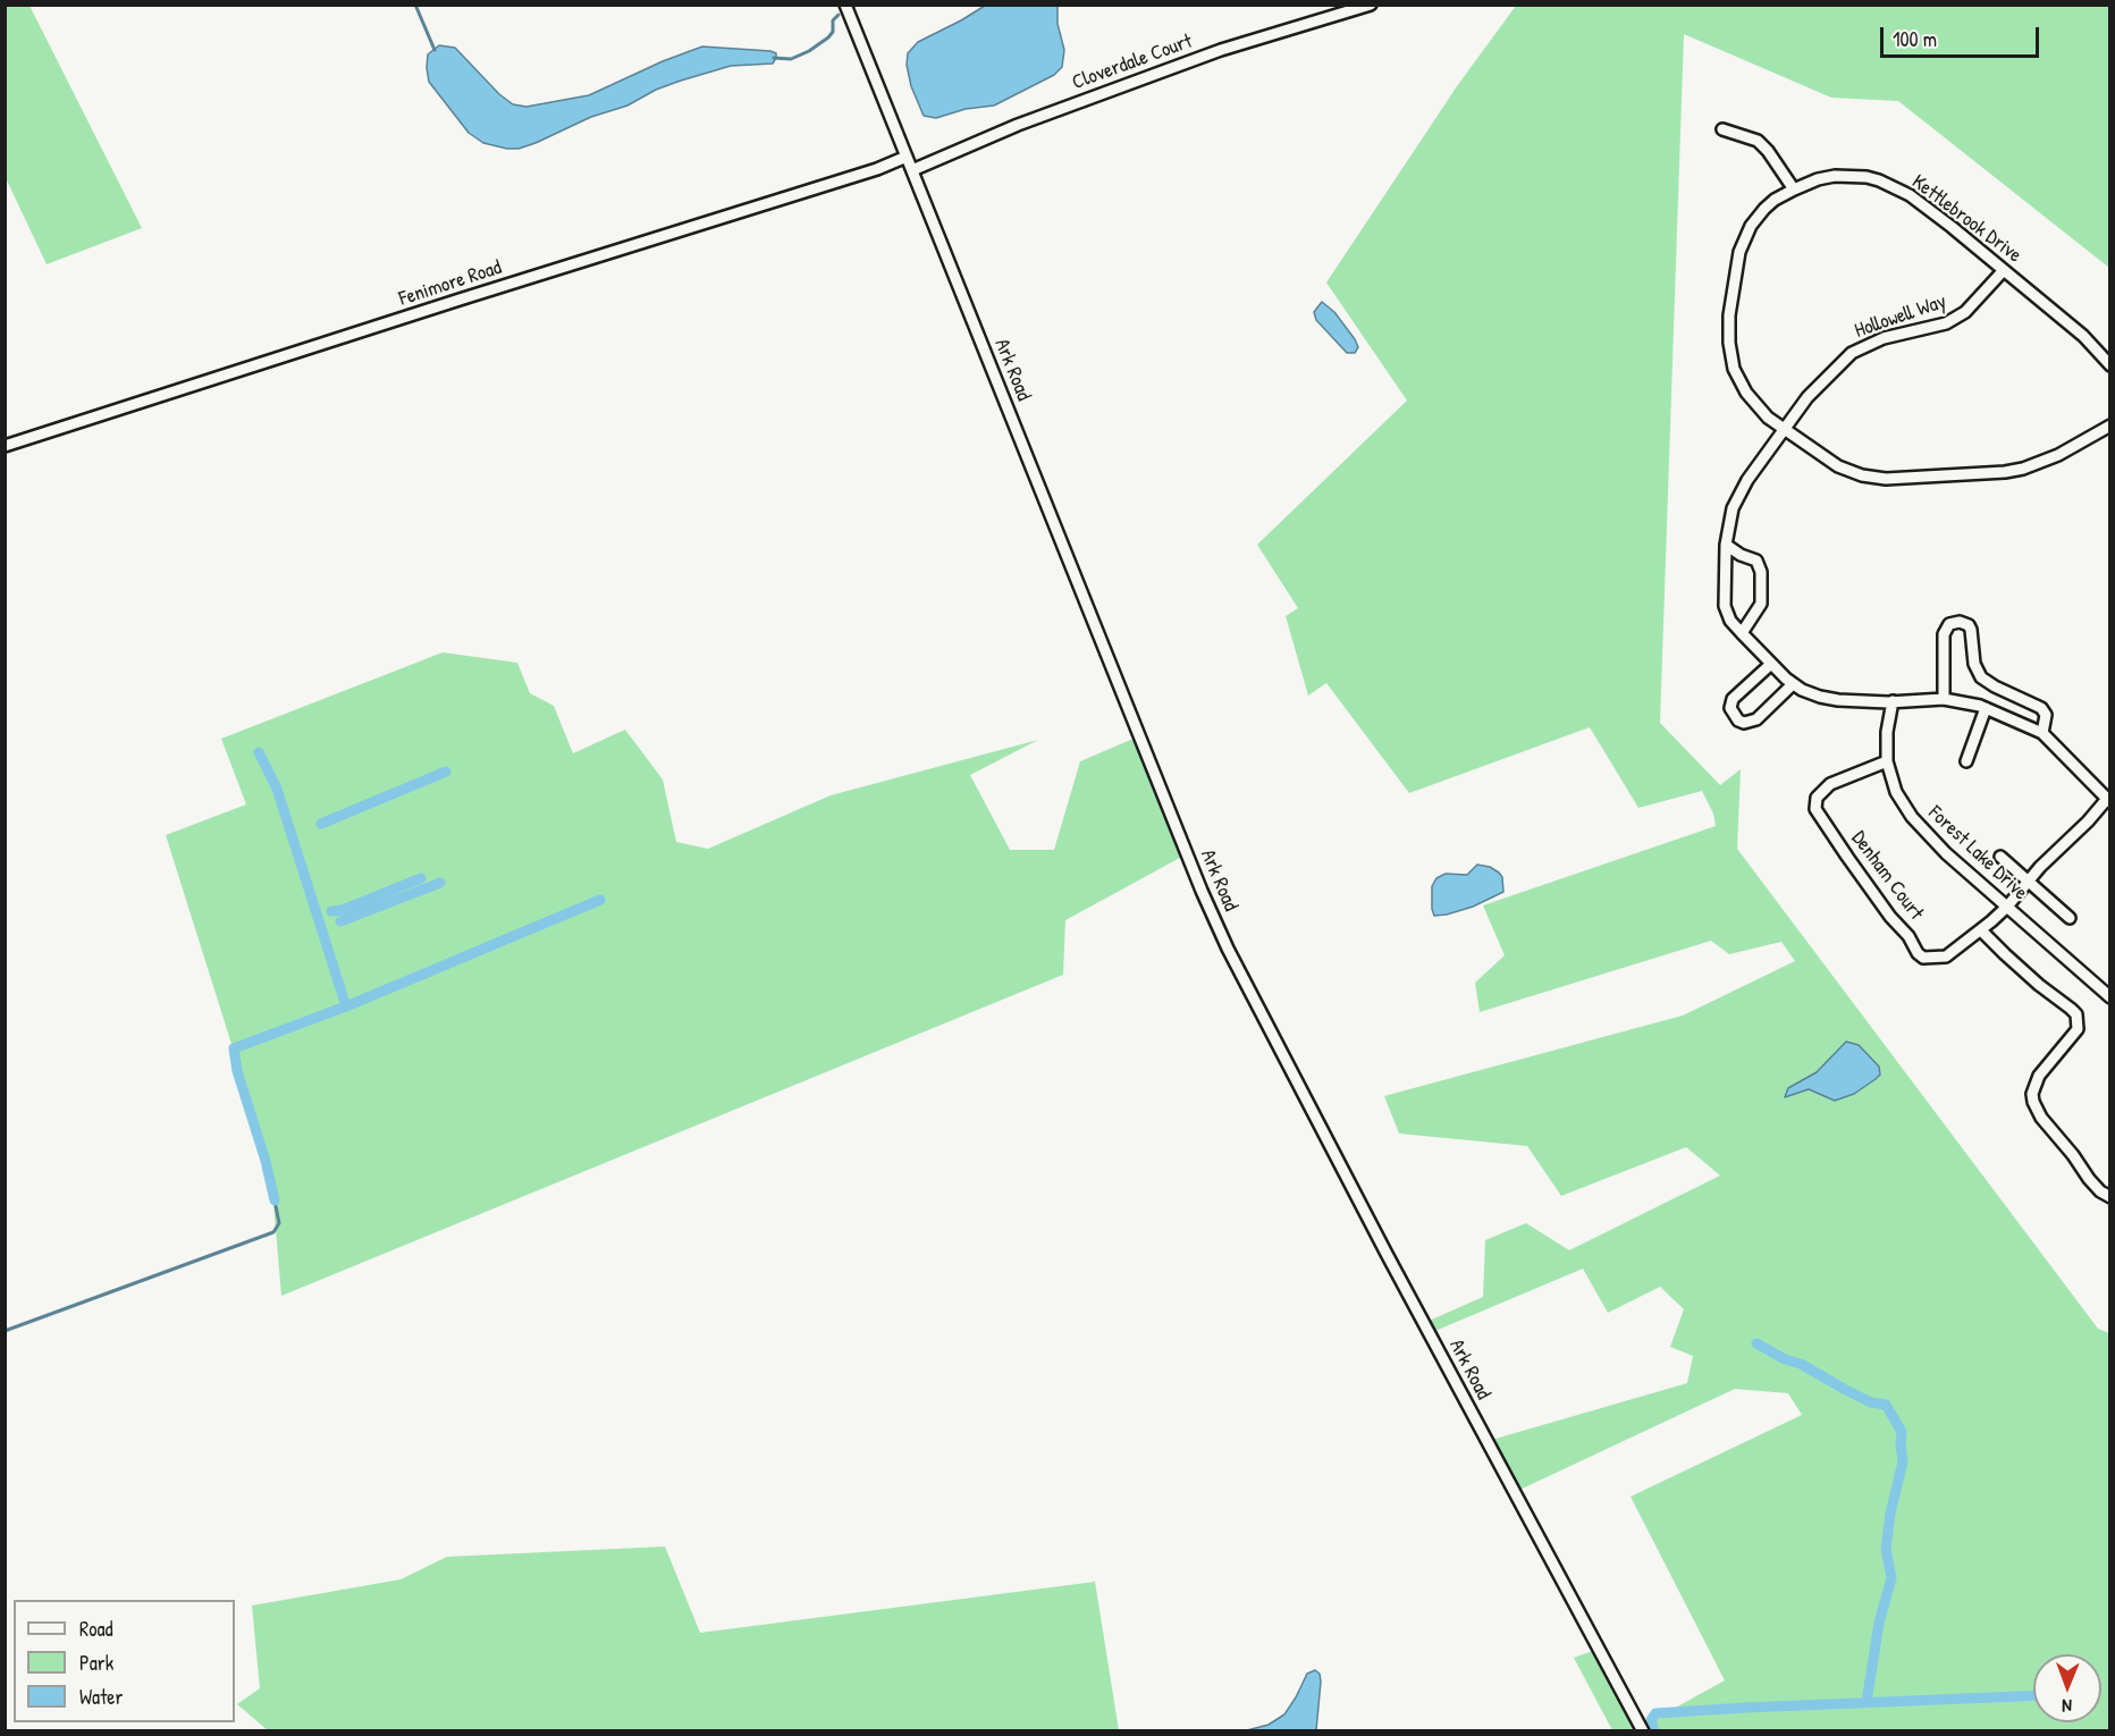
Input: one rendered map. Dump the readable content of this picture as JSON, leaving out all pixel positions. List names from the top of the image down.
{
  "streets": {
    "street": [
      "Cloverdale Court",
      "Kettlebrook Drive",
      "Fenimore Road",
      "Hollowell Way",
      "Ark Road",
      "Forest Lake Drive",
      "Denham Court"
    ]
  },
  "crossings": [
    ["Cloverdale Court", "Ark Road"],
    ["Kettlebrook Drive", "Hollowell Way"],
    ["Fenimore Road", "Ark Road"],
    ["Hollowell Way", "Forest Lake Drive"],
    ["Forest Lake Drive", "Denham Court"]
  ],
  "legend": ["Road", "Park", "Water"],
  "scale_bar": "100 m",
  "north": "bottom"
}
